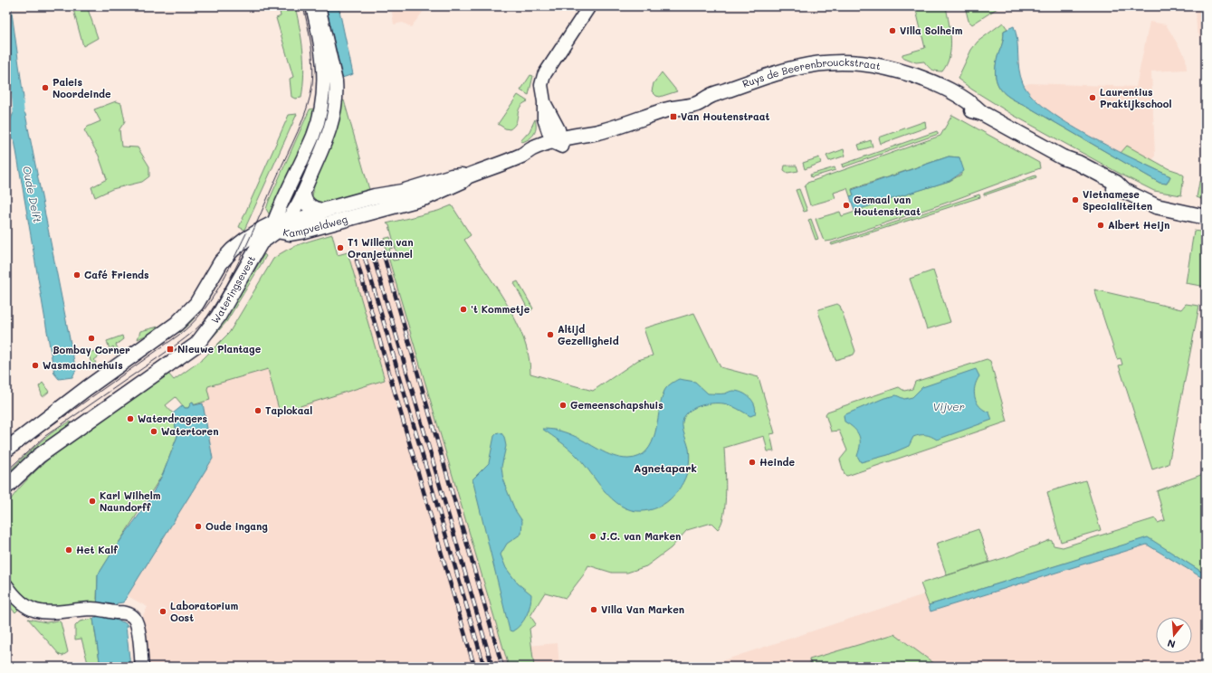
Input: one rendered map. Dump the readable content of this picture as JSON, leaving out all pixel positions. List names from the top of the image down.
{
  "streets": {
    "main road": ["Ruys de Beerenbrouckstraat", "Kampveldweg", "Wateringsevest"]
  },
  "crossings": [
    ["Ruys de Beerenbrouckstraat", "Kampveldweg"],
    ["Kampveldweg", "Wateringsevest"]
  ],
  "districts": ["Agnetapark"],
  "water": ["Oude Delft", "Vijver"],
  "places": {
    "other": [
      "Villa Solheim",
      "Paleis Noordeinde",
      "Laurentius Praktijkschool",
      "Vietnamese Specialiteiten",
      "Gemaal van Houtenstraat",
      "Albert Heijn",
      "T1 Willem van Oranjetunnel",
      "Café Friends",
      "'t Kommetje",
      "Altijd Gezelligheid",
      "Bombay Corner",
      "Wasmachinehuis",
      "Gemeenschapshuis",
      "Taplokaal",
      "Waterdragers",
      "Watertoren",
      "Heinde",
      "Karl Wilhelm Naundorff",
      "Oude ingang",
      "J.C. van Marken",
      "Het Kalf",
      "Villa Van Marken",
      "Laboratorium Oost"
    ],
    "transit": ["Van Houtenstraat", "Nieuwe Plantage"]
  },
  "north": "bottom"
}
